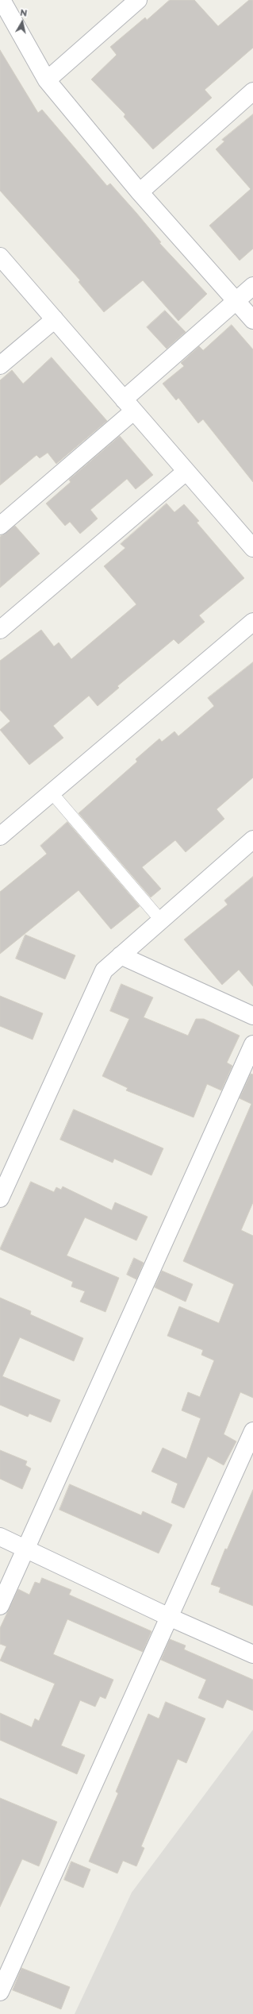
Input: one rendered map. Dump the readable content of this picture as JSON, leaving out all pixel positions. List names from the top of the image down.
{
  "north": "top"
}
